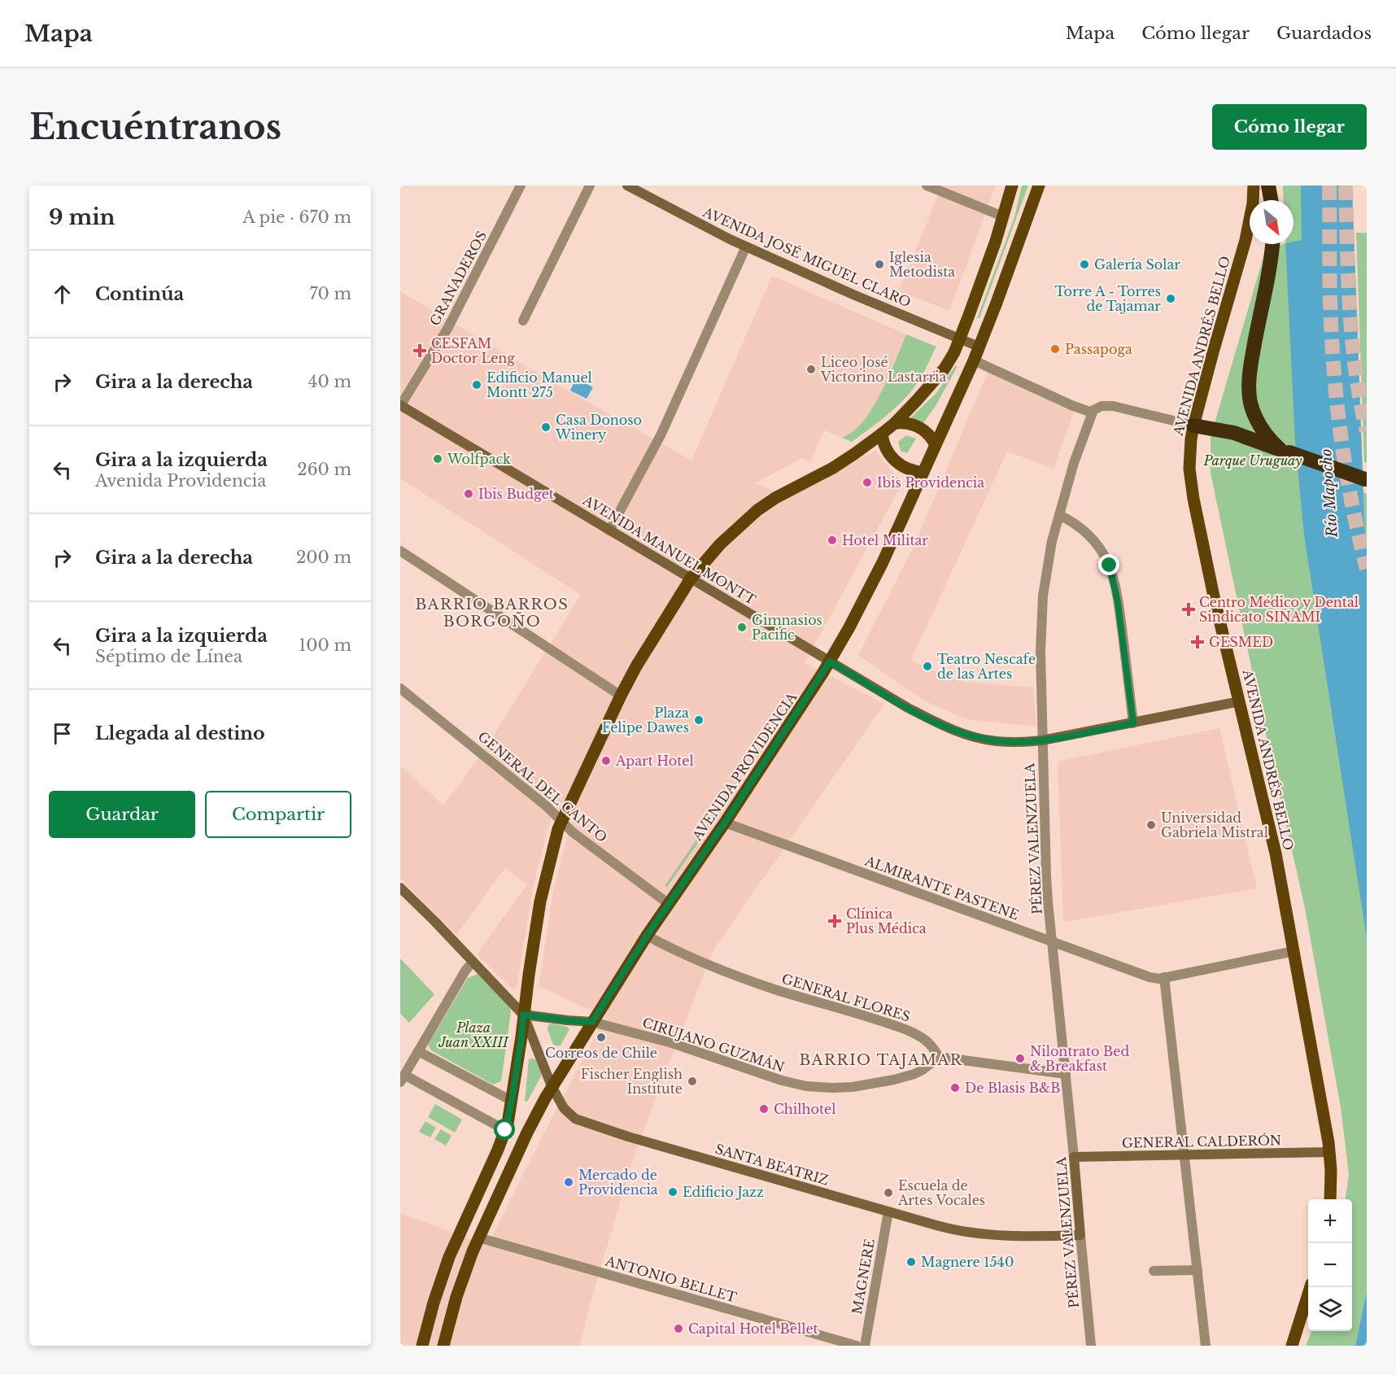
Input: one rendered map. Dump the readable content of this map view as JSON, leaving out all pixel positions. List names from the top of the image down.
{
  "streets": {
    "main road": ["AVENIDA ANDRÉS BELLO", "AVENIDA PROVIDENCIA"],
    "street": [
      "AVENIDA JOSÉ MIGUEL CLARO",
      "GRANADEROS",
      "AVENIDA MANUEL MONTT",
      "GENERAL DEL CANTO",
      "PÉREZ VALENZUELA",
      "ALMIRANTE PASTENE",
      "GENERAL FLORES",
      "CIRUJANO GUZMÁN",
      "GENERAL CALDERÓN",
      "SANTA BEATRIZ",
      "MAGNERE",
      "ANTONIO BELLET"
    ]
  },
  "crossings": [
    ["AVENIDA JOSÉ MIGUEL CLARO", "AVENIDA PROVIDENCIA"],
    ["GRANADEROS", "AVENIDA MANUEL MONTT"],
    ["AVENIDA ANDRÉS BELLO", "AVENIDA MANUEL MONTT"],
    ["AVENIDA ANDRÉS BELLO", "ALMIRANTE PASTENE"],
    ["AVENIDA ANDRÉS BELLO", "GENERAL CALDERÓN"],
    ["AVENIDA MANUEL MONTT", "AVENIDA PROVIDENCIA"],
    ["AVENIDA MANUEL MONTT", "PÉREZ VALENZUELA"],
    ["AVENIDA PROVIDENCIA", "GENERAL DEL CANTO"],
    ["AVENIDA PROVIDENCIA", "ALMIRANTE PASTENE"],
    ["AVENIDA PROVIDENCIA", "GENERAL FLORES"],
    ["AVENIDA PROVIDENCIA", "CIRUJANO GUZMÁN"],
    ["AVENIDA PROVIDENCIA", "SANTA BEATRIZ"],
    ["AVENIDA PROVIDENCIA", "ANTONIO BELLET"],
    ["PÉREZ VALENZUELA", "ALMIRANTE PASTENE"],
    ["PÉREZ VALENZUELA", "GENERAL CALDERÓN"],
    ["PÉREZ VALENZUELA", "SANTA BEATRIZ"],
    ["GENERAL FLORES", "CIRUJANO GUZMÁN"],
    ["SANTA BEATRIZ", "MAGNERE"]
  ],
  "districts": ["BARRIO BARROS BORGOÑO", "BARRIO TAJAMAR"],
  "water": ["Río Mapocho"],
  "parks": ["Parque Uruguay", "Plaza Juan XXIII"],
  "places": {
    "other": [
      "Iglesia Metodista",
      "Galería Solar",
      "Torre A - Torres de Tajamar",
      "Passapoga",
      "Liceo José Victorino Lastarria",
      "Edificio Manuel Montt 275",
      "Casa Donoso Winery",
      "Wolfpack",
      "Ibis Providencia",
      "Ibis Budget",
      "Hotel Militar",
      "Gimnasios Pacific",
      "Teatro Nescafe de las Artes",
      "Plaza Felipe Dawes",
      "Apart Hotel",
      "Universidad Gabriela Mistral",
      "Correos de Chile",
      "Nilontrato Bed & Breakfast",
      "Fischer English Institute",
      "De Blasis B&B",
      "Chilhotel",
      "Mercado de Providencia",
      "Edificio Jazz",
      "Escuela de Artes Vocales",
      "Magnere 1540",
      "Capital Hotel Bellet"
    ],
    "health": [
      "CESFAM Doctor Leng",
      "Centro Médico y Dental Sindicato SINAMI",
      "GESMED",
      "Clínica Plus Médica"
    ]
  },
  "north": "bottom right",
  "page": {
    "header": "Mapa",
    "nav": ["Mapa", "Cómo llegar", "Guardados"],
    "buttons": [
      "Cómo llegar",
      ["Guardar", "Compartir"]
    ],
    "title": "Encuéntranos",
    "heading": ["9 min", "A pie · 670 m"],
    "list": [
      ["Continúa", "70 m"],
      ["Gira a la derecha", "40 m"],
      ["Gira a la izquierda", "Avenida Providencia", "260 m"],
      ["Gira a la derecha", "200 m"],
      ["Gira a la izquierda", "Séptimo de Línea", "100 m"],
      "Llegada al destino"
    ],
    "map_buttons": ["+", "−"]
  }
}
